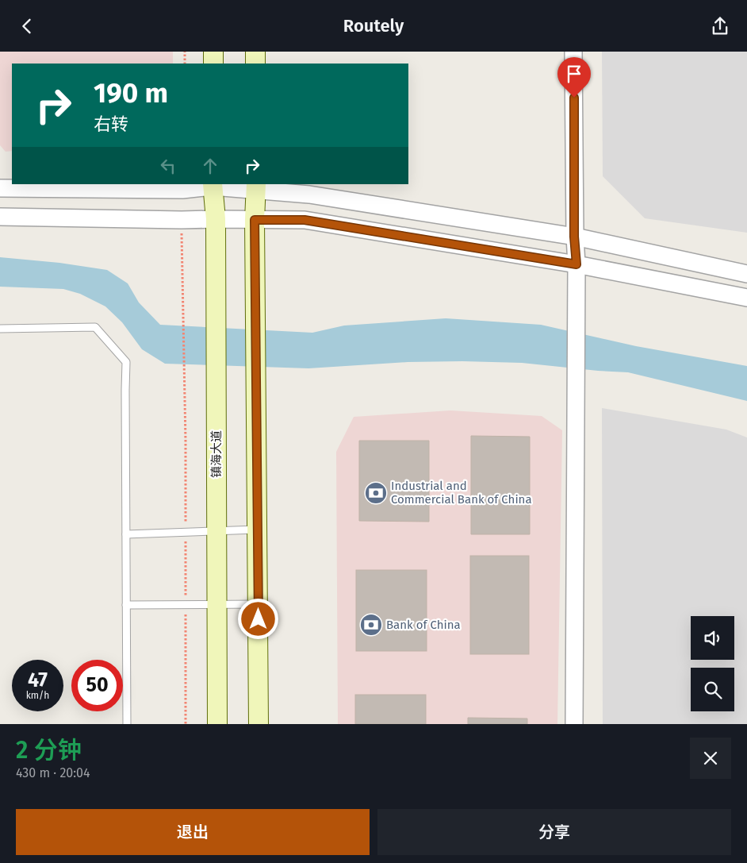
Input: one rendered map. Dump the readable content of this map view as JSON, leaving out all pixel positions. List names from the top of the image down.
{
  "streets": {
    "main road": ["镇海大道"]
  },
  "places": {
    "bank": ["Industrial and Commercial Bank of China", "Bank of China"]
  },
  "page": {
    "header": "Routely",
    "turn": ["190 m", "右转"],
    "speed": "47 km/h",
    "limit": "50",
    "heading": ["2 分钟", "430 m · 20:04"],
    "buttons": ["退出", "分享"]
  }
}
